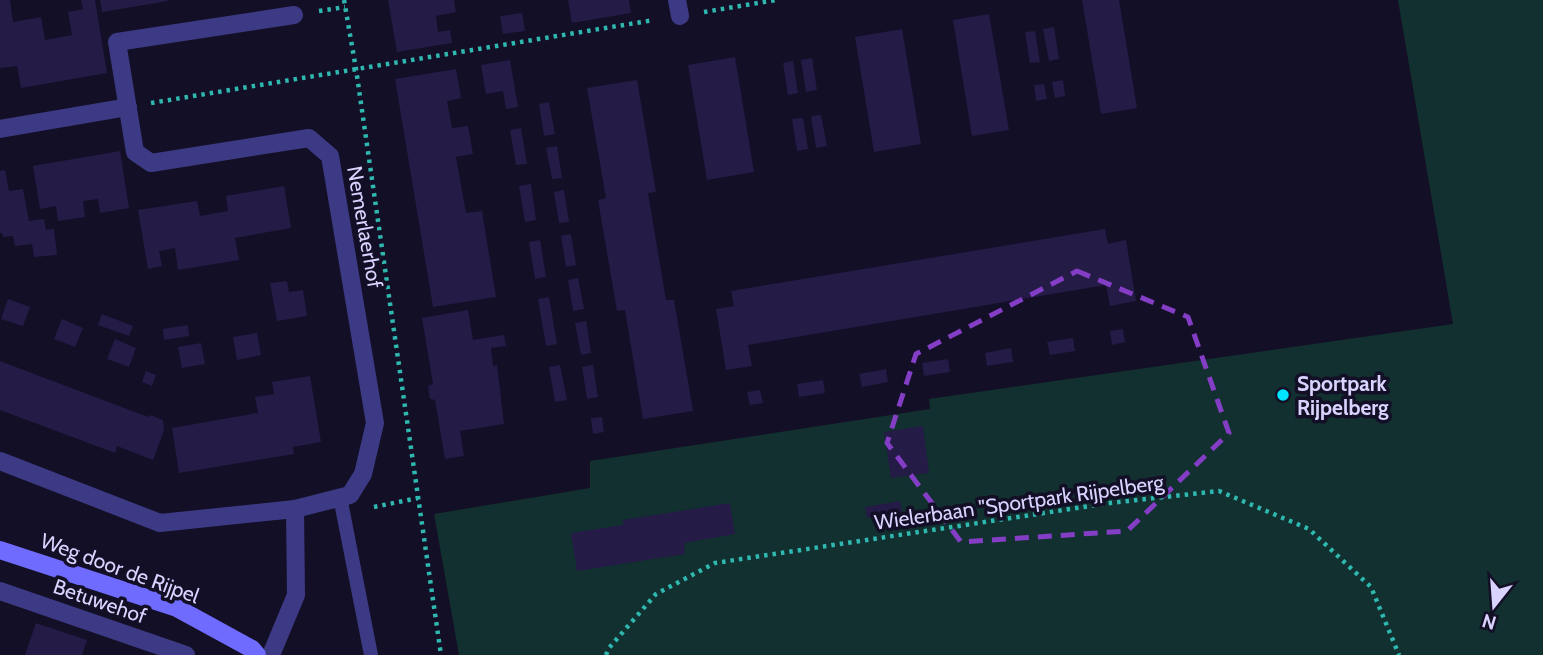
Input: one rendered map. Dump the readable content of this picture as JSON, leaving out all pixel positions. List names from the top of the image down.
{
  "streets": {
    "street": ["Nemerlaerhof", "Weg door de Rijpel", "Betuwehof"],
    "path": ["Wielerbaan \"Sportpark Rijpelberg"]
  },
  "places": ["Sportpark Rijpelberg"],
  "north": "bottom"
}
